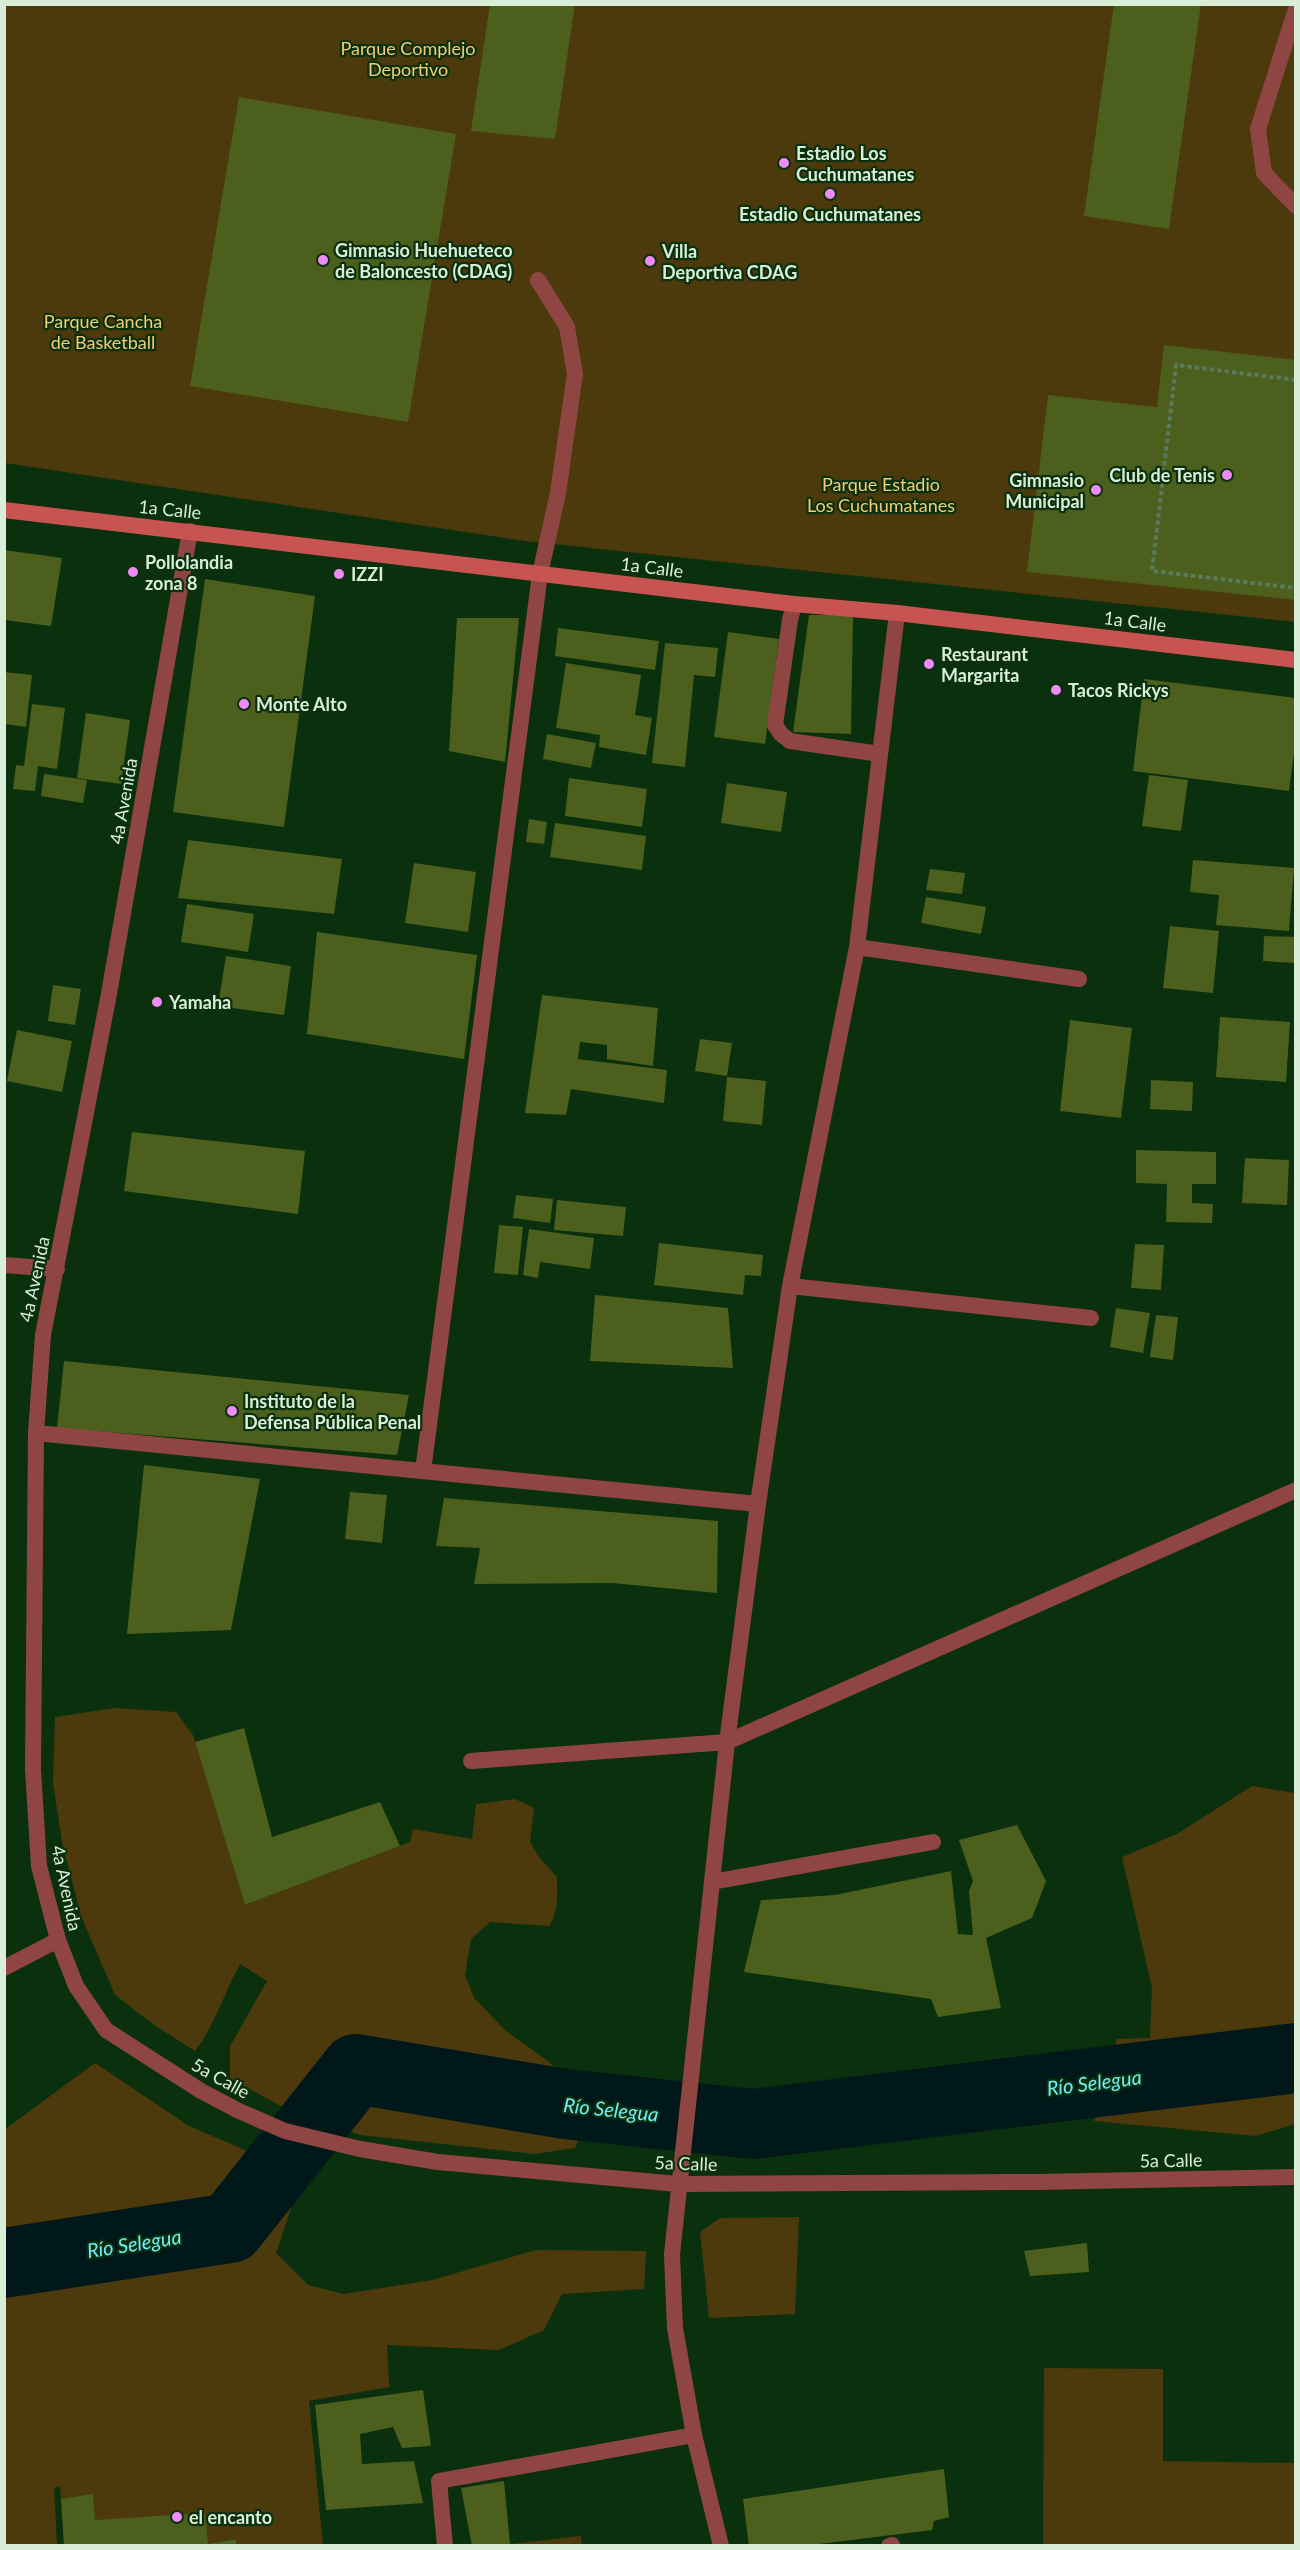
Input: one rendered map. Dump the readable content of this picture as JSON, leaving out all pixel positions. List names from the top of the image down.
{
  "streets": {
    "main road": ["1a Calle"],
    "street": ["4a Avenida", "5a Calle"]
  },
  "crossings": [
    ["1a Calle", "4a Avenida"],
    ["4a Avenida", "5a Calle"]
  ],
  "water": ["Río Selegua"],
  "parks": ["Parque Complejo Deportivo", "Parque Cancha de Basketball", "Parque Estadio Los Cuchumatanes"],
  "places": [
    "Estadio Los Cuchumatanes",
    "Estadio Cuchumatanes",
    "Gimnasio Huehueteco de Baloncesto (CDAG)",
    "Villa Deportiva CDAG",
    "Club de Tenis",
    "Gimnasio Municipal",
    "Pollolandia zona 8",
    "IZZI",
    "Restaurant Margarita",
    "Tacos Rickys",
    "Monte Alto",
    "Yamaha",
    "Instituto de la Defensa Pública Penal",
    "el encanto"
  ]
}
